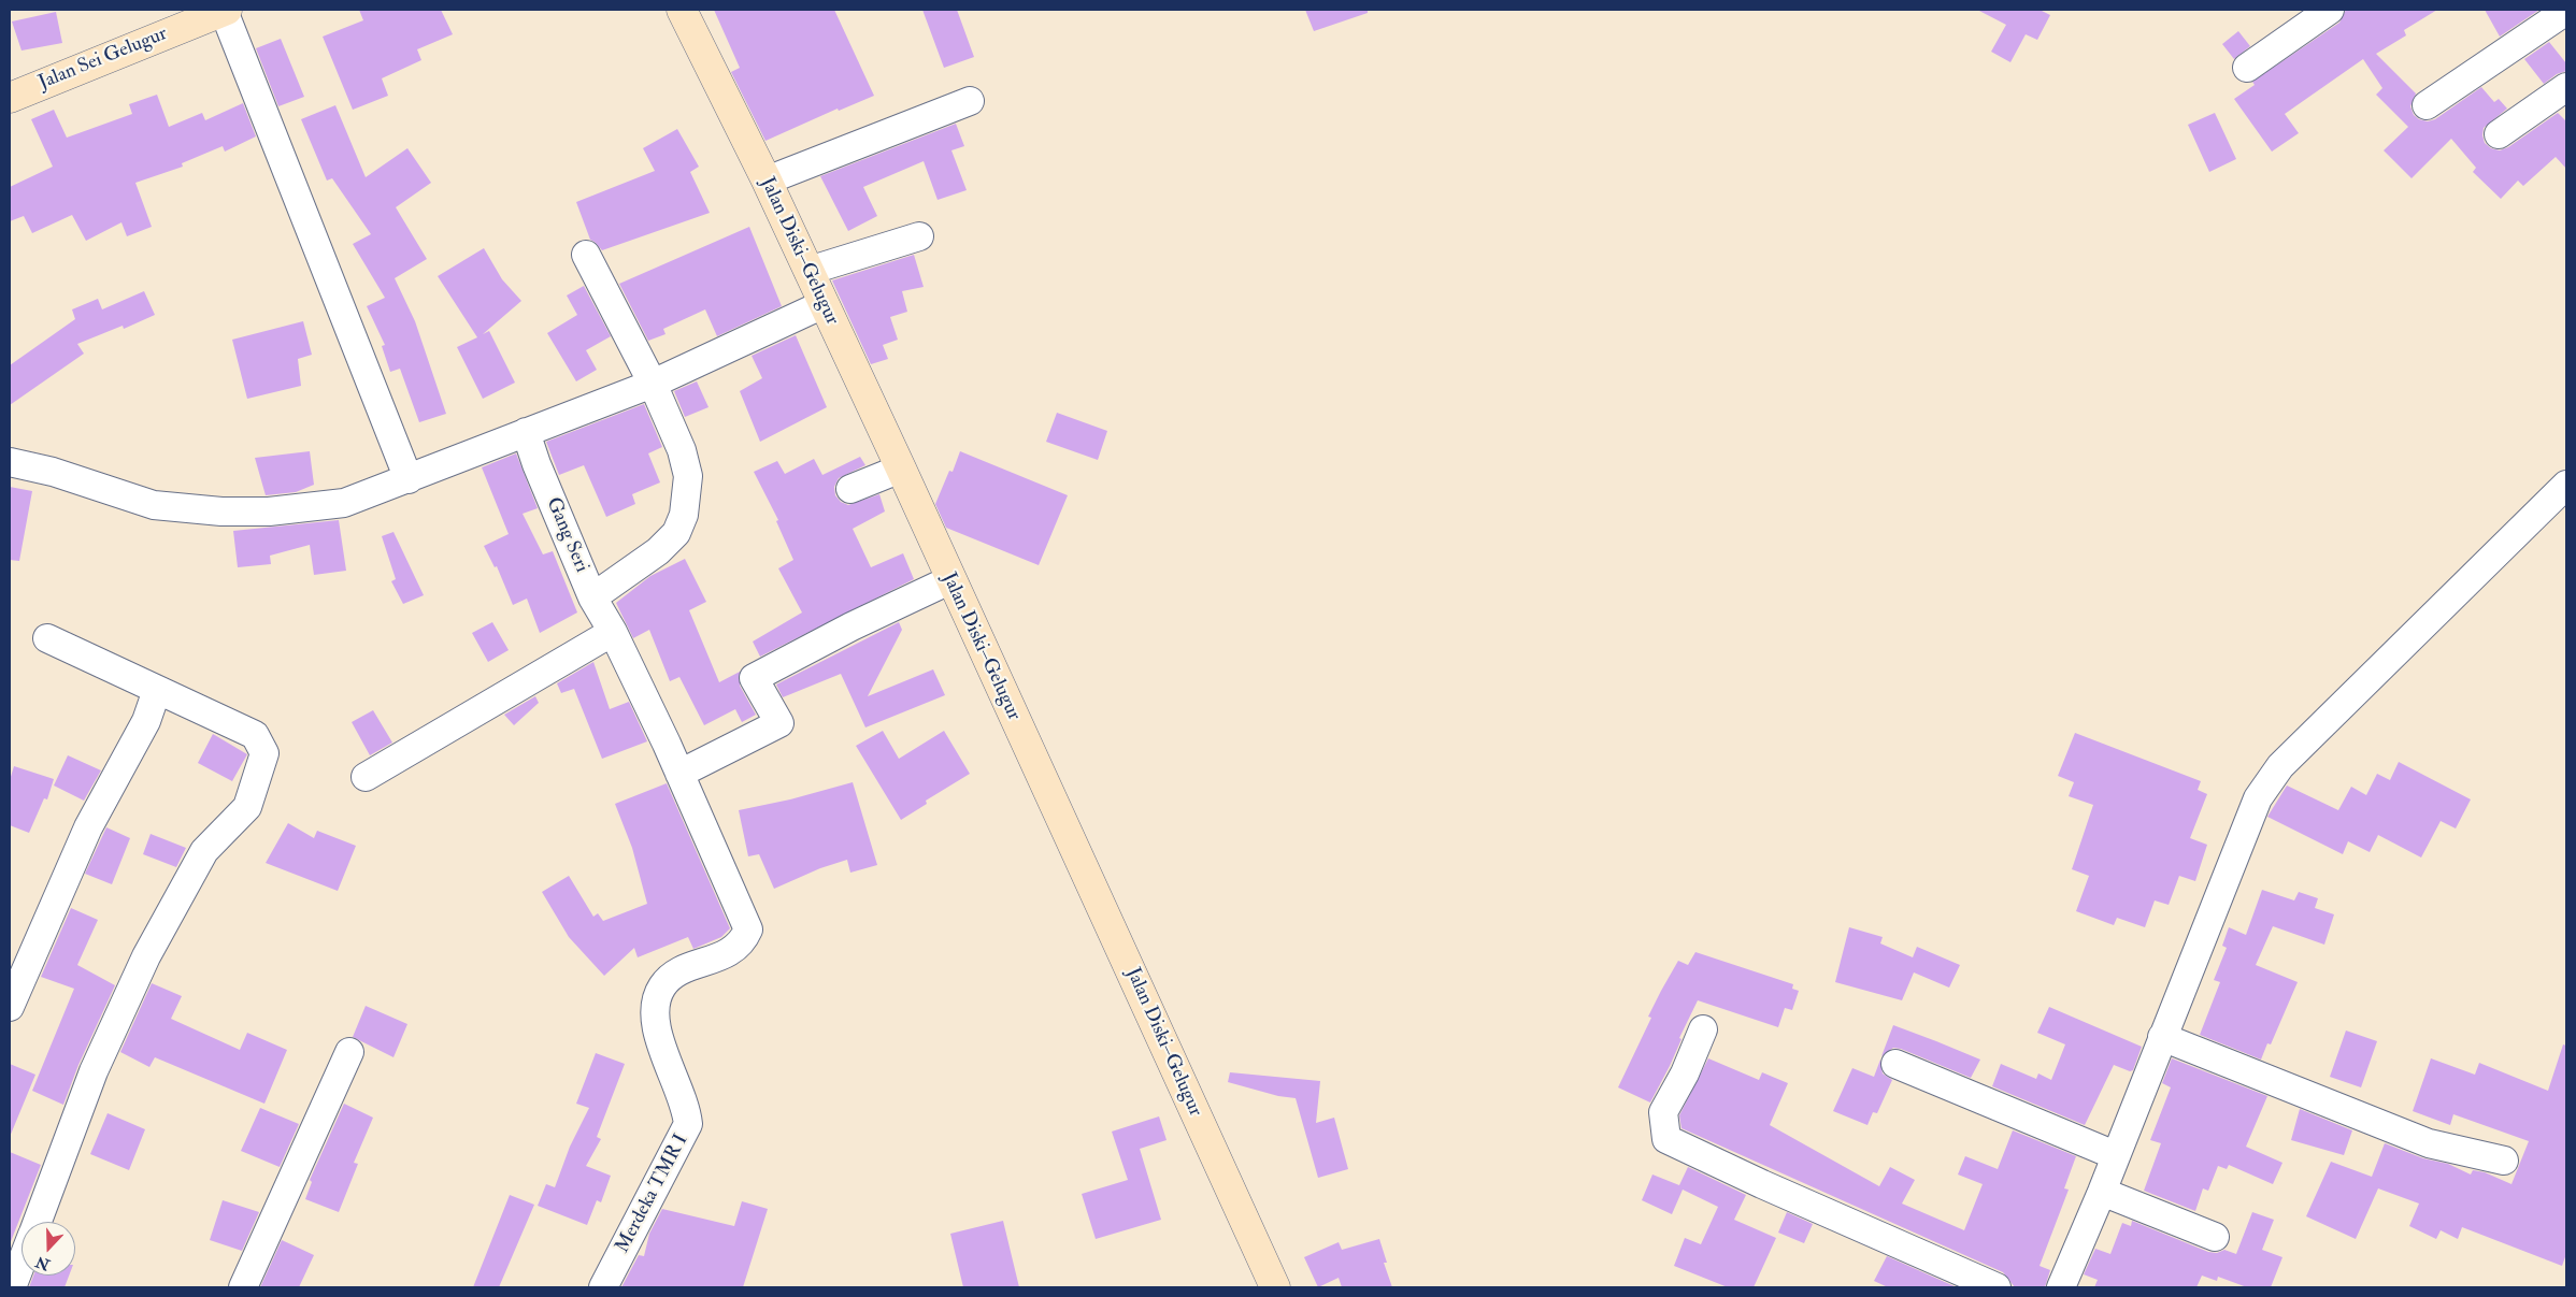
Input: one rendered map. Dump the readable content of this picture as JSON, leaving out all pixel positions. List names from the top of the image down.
{
  "streets": {
    "main road": ["Jalan Sei Gelugur", "Jalan Diski–Gelugur"],
    "street": ["Gang Seri", "Merdeka TMR I"]
  },
  "crossings": [
    ["Gang Seri", "Merdeka TMR I"]
  ],
  "north": "bottom"
}
